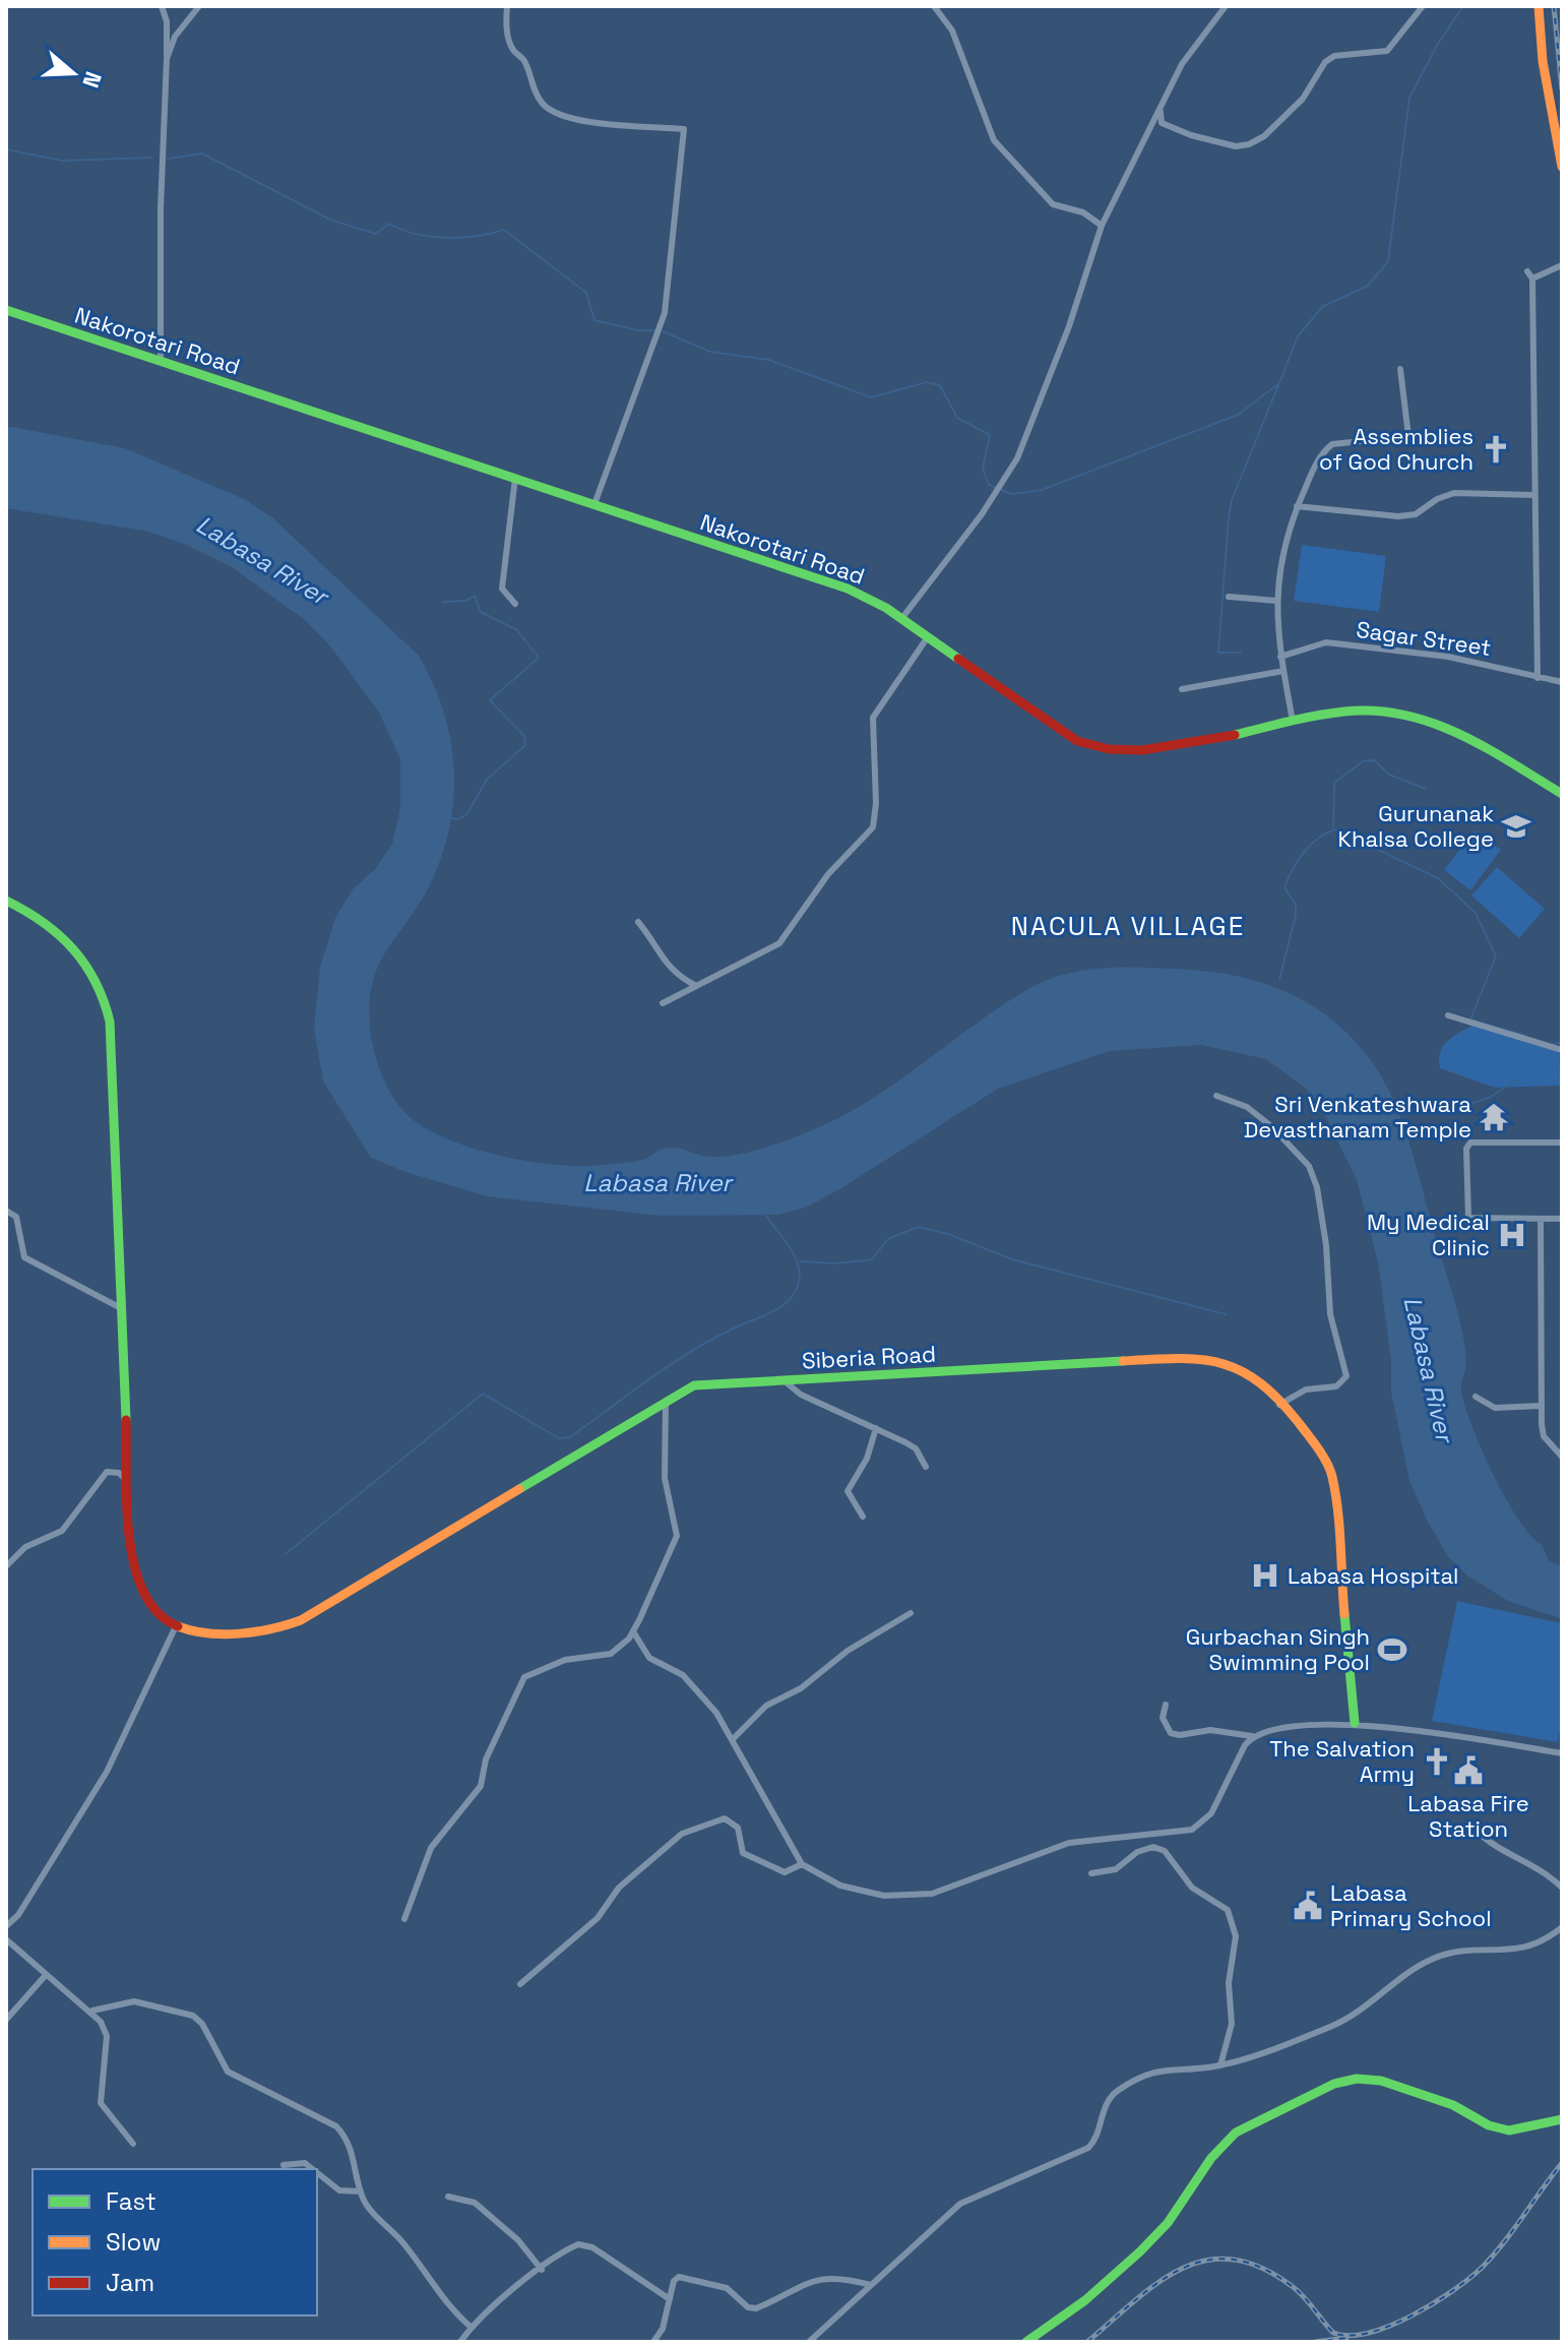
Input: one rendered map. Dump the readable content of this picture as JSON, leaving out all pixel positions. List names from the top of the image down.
{
  "streets": {
    "street": ["Nakorotari Road", "Sagar Street", "Siberia Road"]
  },
  "districts": ["NACULA VILLAGE"],
  "water": ["Labasa River"],
  "places": {
    "church": ["Assemblies of God Church", "The Salvation Army"],
    "school or university": ["Gurunanak Khalsa College"],
    "temple": ["Sri Venkateshwara Devasthanam Temple"],
    "hospital": ["My Medical Clinic", "Labasa Hospital"],
    "sports": ["Gurbachan Singh Swimming Pool"],
    "public building": ["Labasa Fire Station", "Labasa Primary School"]
  },
  "legend": ["Fast", "Slow", "Jam"],
  "north": "right"
}
